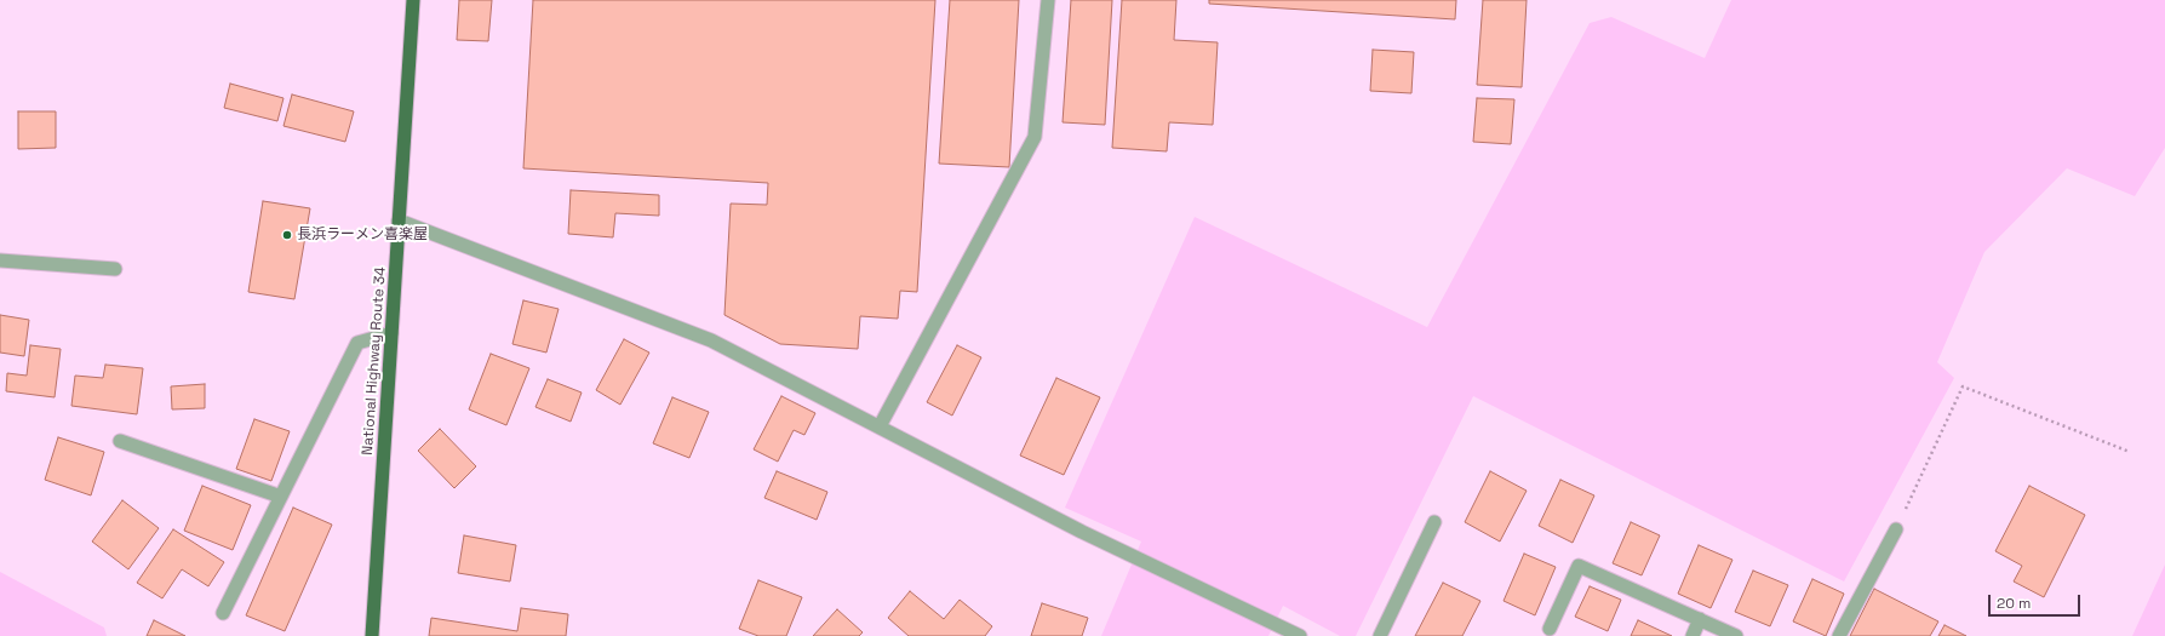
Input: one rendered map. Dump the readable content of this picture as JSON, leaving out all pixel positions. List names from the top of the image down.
{
  "streets": {
    "highway": ["National Highway Route 34"]
  },
  "places": ["長浜ラーメン喜楽屋"],
  "scale_bar": "20 m"
}
